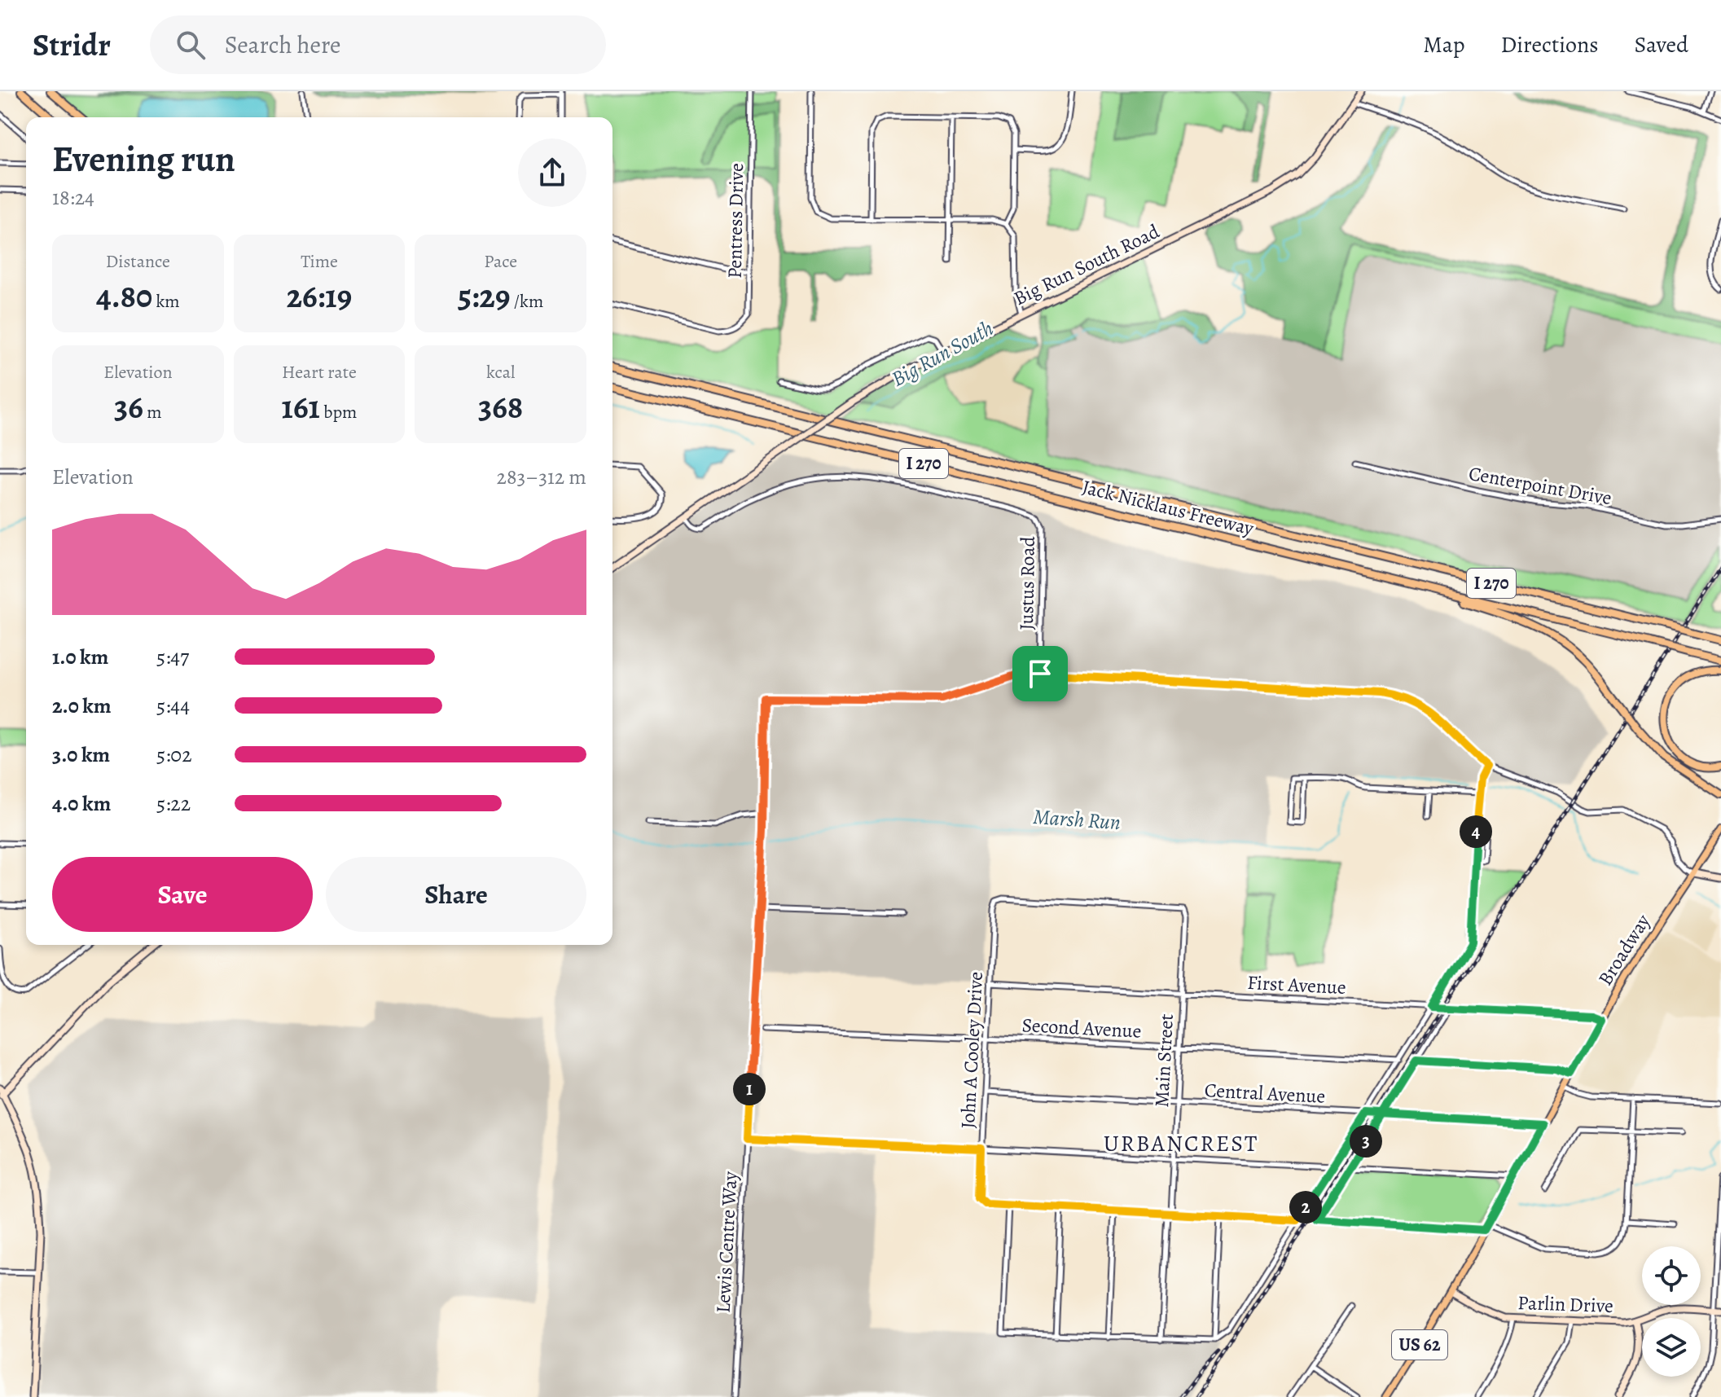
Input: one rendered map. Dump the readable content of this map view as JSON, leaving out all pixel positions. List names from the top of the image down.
{
  "streets": {
    "highway": ["I 270", "Jack Nicklaus Freeway"],
    "main road": ["Broadway", "US 62"],
    "street": [
      "Pentress Drive",
      "Big Run South Road",
      "Centerpoint Drive",
      "Justus Road",
      "First Avenue",
      "Second Avenue",
      "John A Cooley Drive",
      "Main Street",
      "Central Avenue",
      "Lewis Centre Way",
      "Parlin Drive"
    ]
  },
  "crossings": [
    ["Big Run South Road", "Justus Road"],
    ["Justus Road", "Lewis Centre Way"],
    ["Broadway", "First Avenue"],
    ["Broadway", "Central Avenue"],
    ["Broadway", "Parlin Drive"],
    ["First Avenue", "John A Cooley Drive"],
    ["First Avenue", "Main Street"],
    ["Second Avenue", "John A Cooley Drive"],
    ["Second Avenue", "Main Street"],
    ["John A Cooley Drive", "Main Street"],
    ["John A Cooley Drive", "Central Avenue"],
    ["Main Street", "Central Avenue"]
  ],
  "districts": ["URBANCREST"],
  "water": ["Big Run South", "Marsh Run"],
  "page": {
    "header": "Stridr",
    "search": "Search here",
    "nav": ["Map", "Directions", "Saved"],
    "heading": ["Evening run", "18:24"],
    "stats": [
      ["Distance", "4.80 km"],
      ["Time", "26:19"],
      ["Pace", "5:29 /km"],
      ["Elevation", "36 m"],
      ["Heart rate", "161 bpm"],
      ["kcal", "368"]
    ],
    "chart": ["Elevation", "283–312 m"],
    "list": [
      {
        "name": "1.0 km",
        "note": "5:47"
      },
      {
        "name": "2.0 km",
        "note": "5:44"
      },
      {
        "name": "3.0 km",
        "note": "5:02"
      },
      {
        "name": "4.0 km",
        "note": "5:22"
      }
    ],
    "pins": [
      "4",
      "1",
      "3",
      "2"
    ],
    "buttons": ["Save", "Share"]
  }
}
